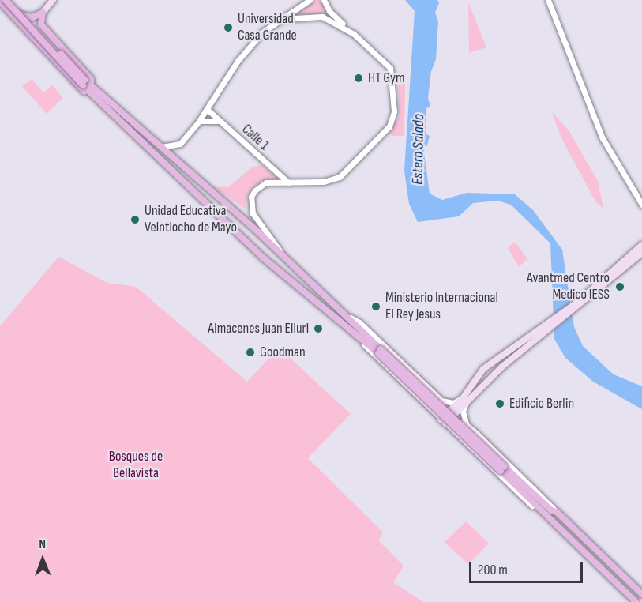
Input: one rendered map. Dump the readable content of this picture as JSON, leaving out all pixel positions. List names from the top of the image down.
{
  "streets": {
    "street": ["Calle 1"]
  },
  "water": ["Estero Salado"],
  "parks": ["Bosques de Bellavista"],
  "places": [
    "Universidad Casa Grande",
    "HT Gym",
    "Unidad Educativa Veintiocho de Mayo",
    "Avantmed Centro Medico IESS",
    "Ministerio Internacional El Rey Jesus",
    "Almacenes Juan Eliuri",
    "Goodman",
    "Edificio Berlin"
  ],
  "scale_bar": "200 m",
  "north": "top"
}
